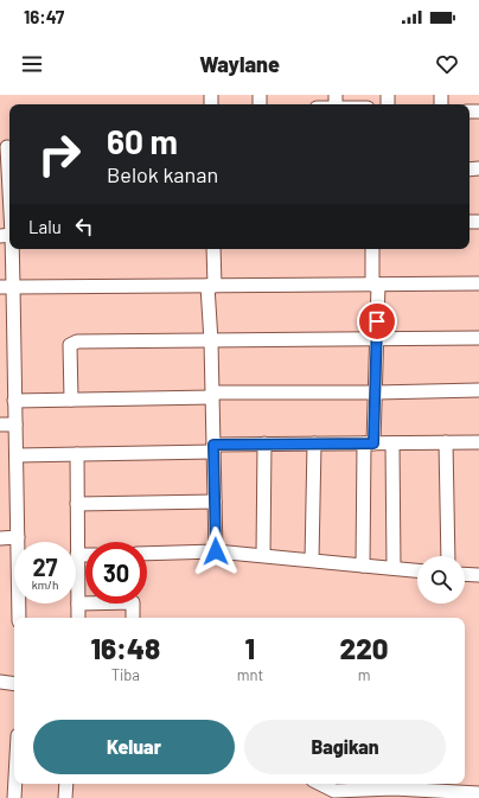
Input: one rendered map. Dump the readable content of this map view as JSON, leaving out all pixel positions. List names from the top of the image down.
{
  "page": {
    "status": "16:47",
    "header": "Waylane",
    "turn": ["60 m", "Belok kanan"],
    "then": "Lalu",
    "speed": "27 km/h",
    "limit": "30",
    "eta": [
      "16:48",
      "Tiba",
      "1",
      "mnt",
      "220",
      "m"
    ],
    "buttons": ["Keluar", "Bagikan"]
  }
}
